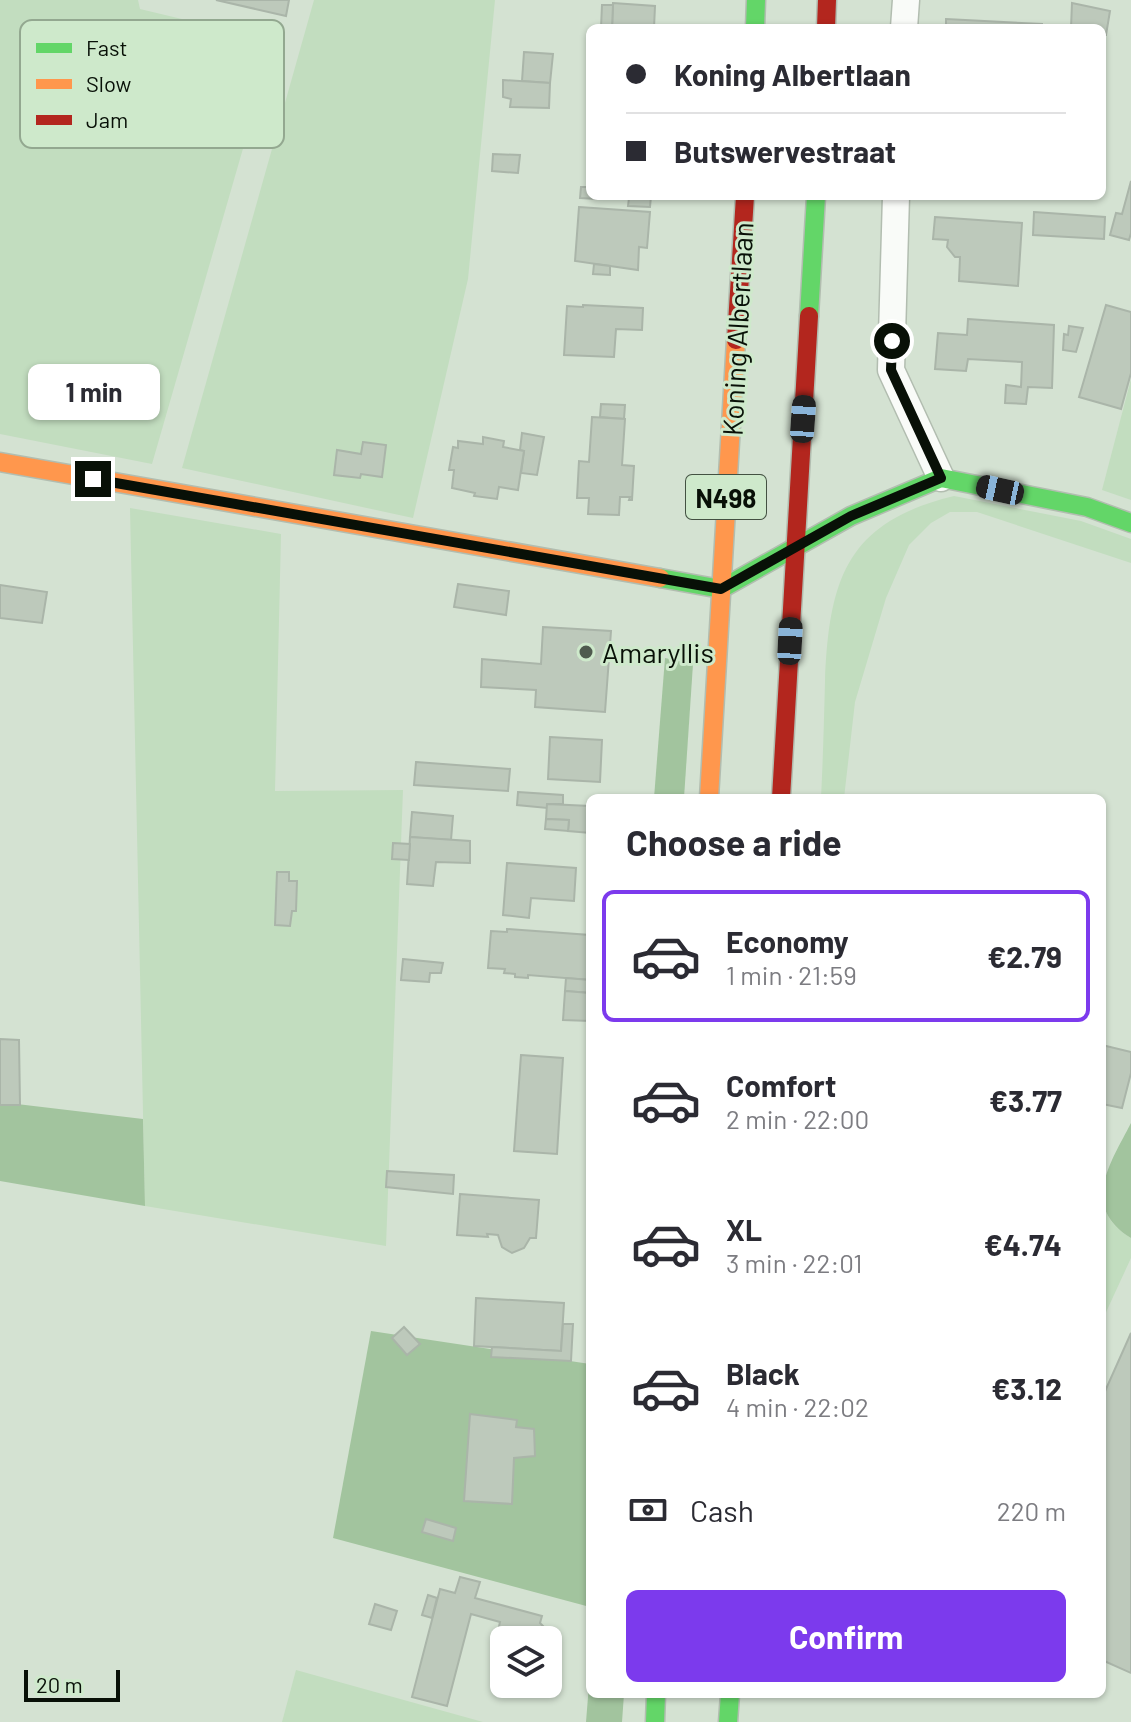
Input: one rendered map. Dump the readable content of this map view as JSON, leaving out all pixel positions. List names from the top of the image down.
{
  "streets": {
    "main road": ["Koning Albertlaan", "N498"]
  },
  "places": ["Amaryllis"],
  "legend": ["Fast", "Slow", "Jam"],
  "scale_bar": "20 m",
  "page": {
    "banner": ["Koning Albertlaan", "Butswervestraat"],
    "bubble": "1 min",
    "heading": "Choose a ride",
    "list": [
      {
        "name": "Economy",
        "note": "1 min · 21:59",
        "value": "€2.79"
      },
      {
        "name": "Comfort",
        "note": "2 min · 22:00",
        "value": "€3.77"
      },
      {
        "name": "XL",
        "note": "3 min · 22:01",
        "value": "€4.74"
      },
      {
        "name": "Black",
        "note": "4 min · 22:02",
        "value": "€3.12"
      }
    ],
    "pay": ["Cash", "220 m"],
    "buttons": "Confirm",
    "scale": "20 m"
  }
}
